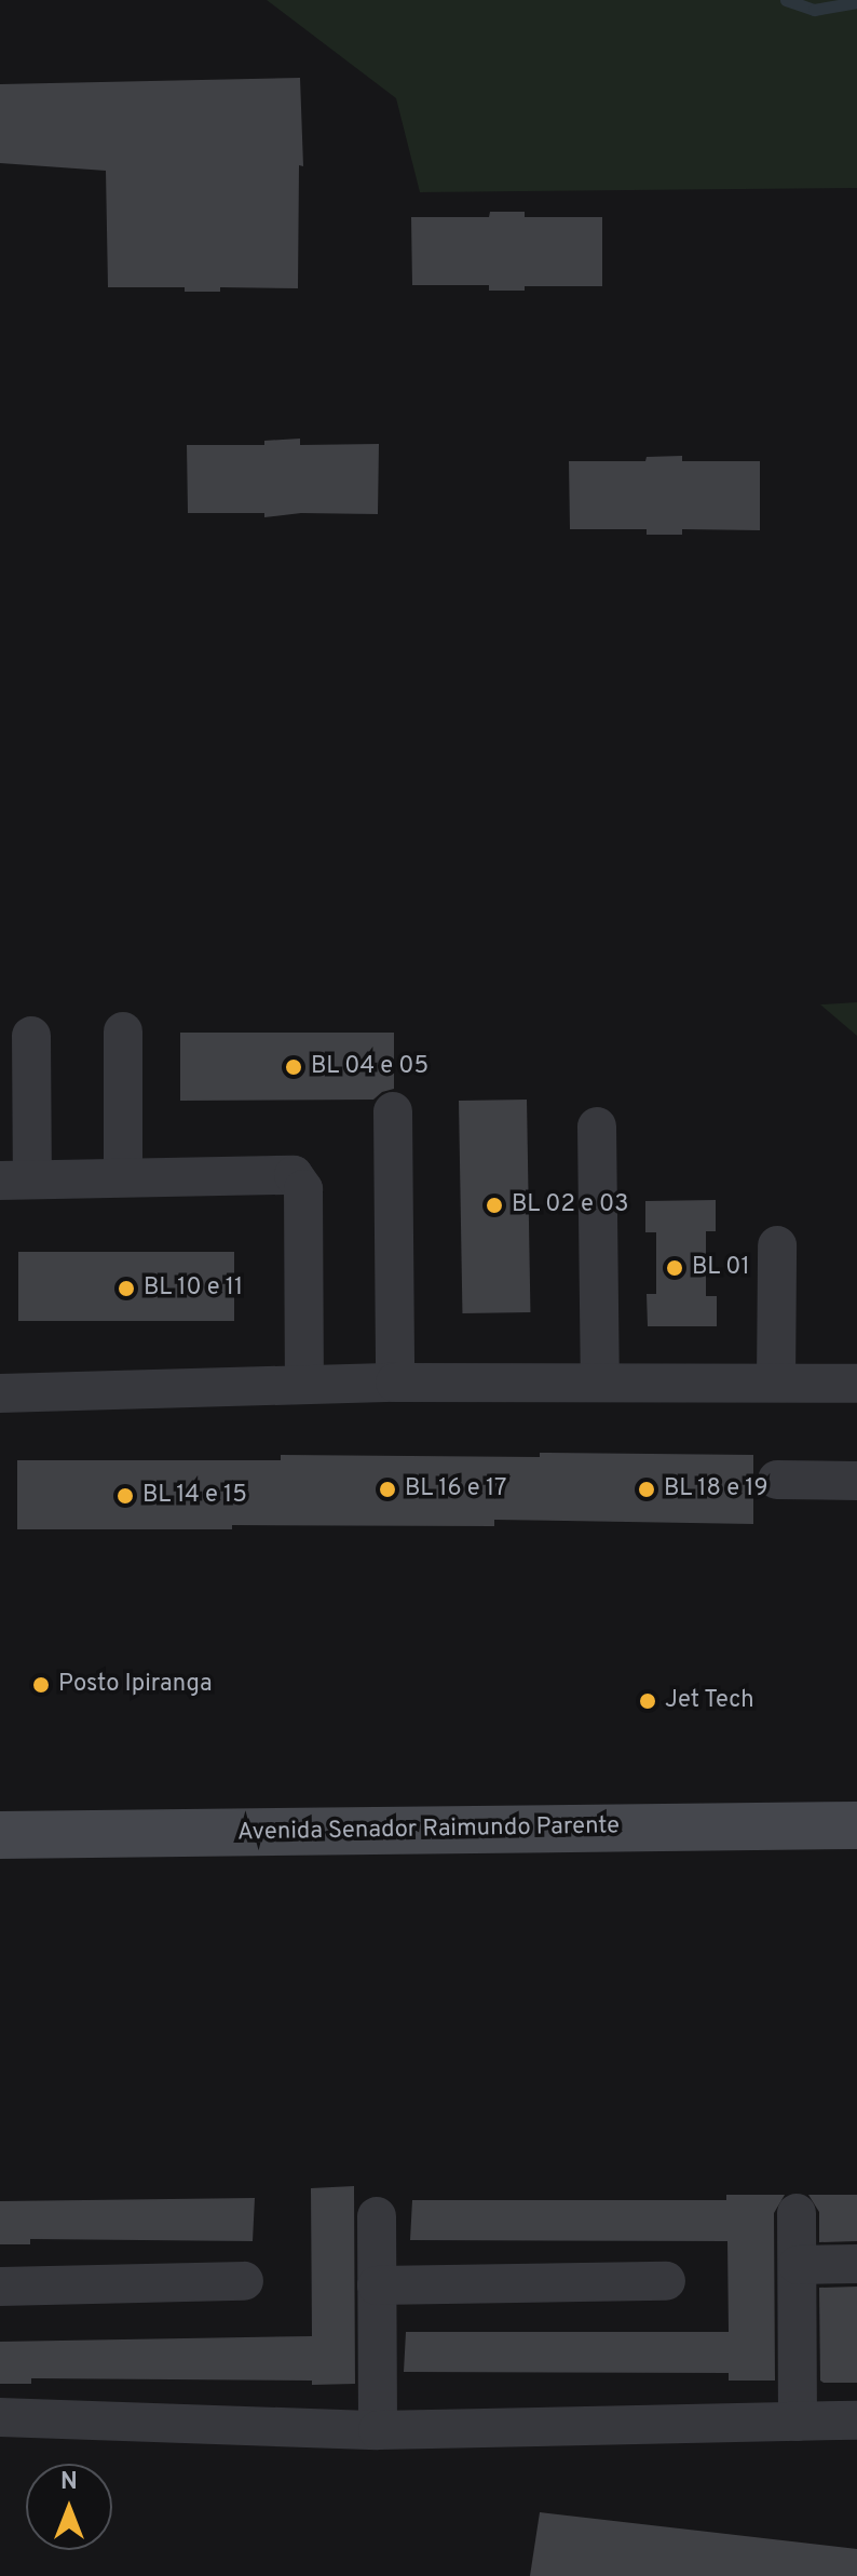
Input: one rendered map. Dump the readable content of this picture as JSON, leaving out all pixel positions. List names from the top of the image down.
{
  "streets": {
    "street": ["Avenida Senador Raimundo Parente"]
  },
  "places": [
    "BL 04 e 05",
    "BL 02 e 03",
    "BL 01",
    "BL 10 e 11",
    "BL 16 e 17",
    "BL 18 e 19",
    "BL 14 e 15",
    "Posto Ipiranga",
    "Jet Tech"
  ],
  "north": "top"
}
